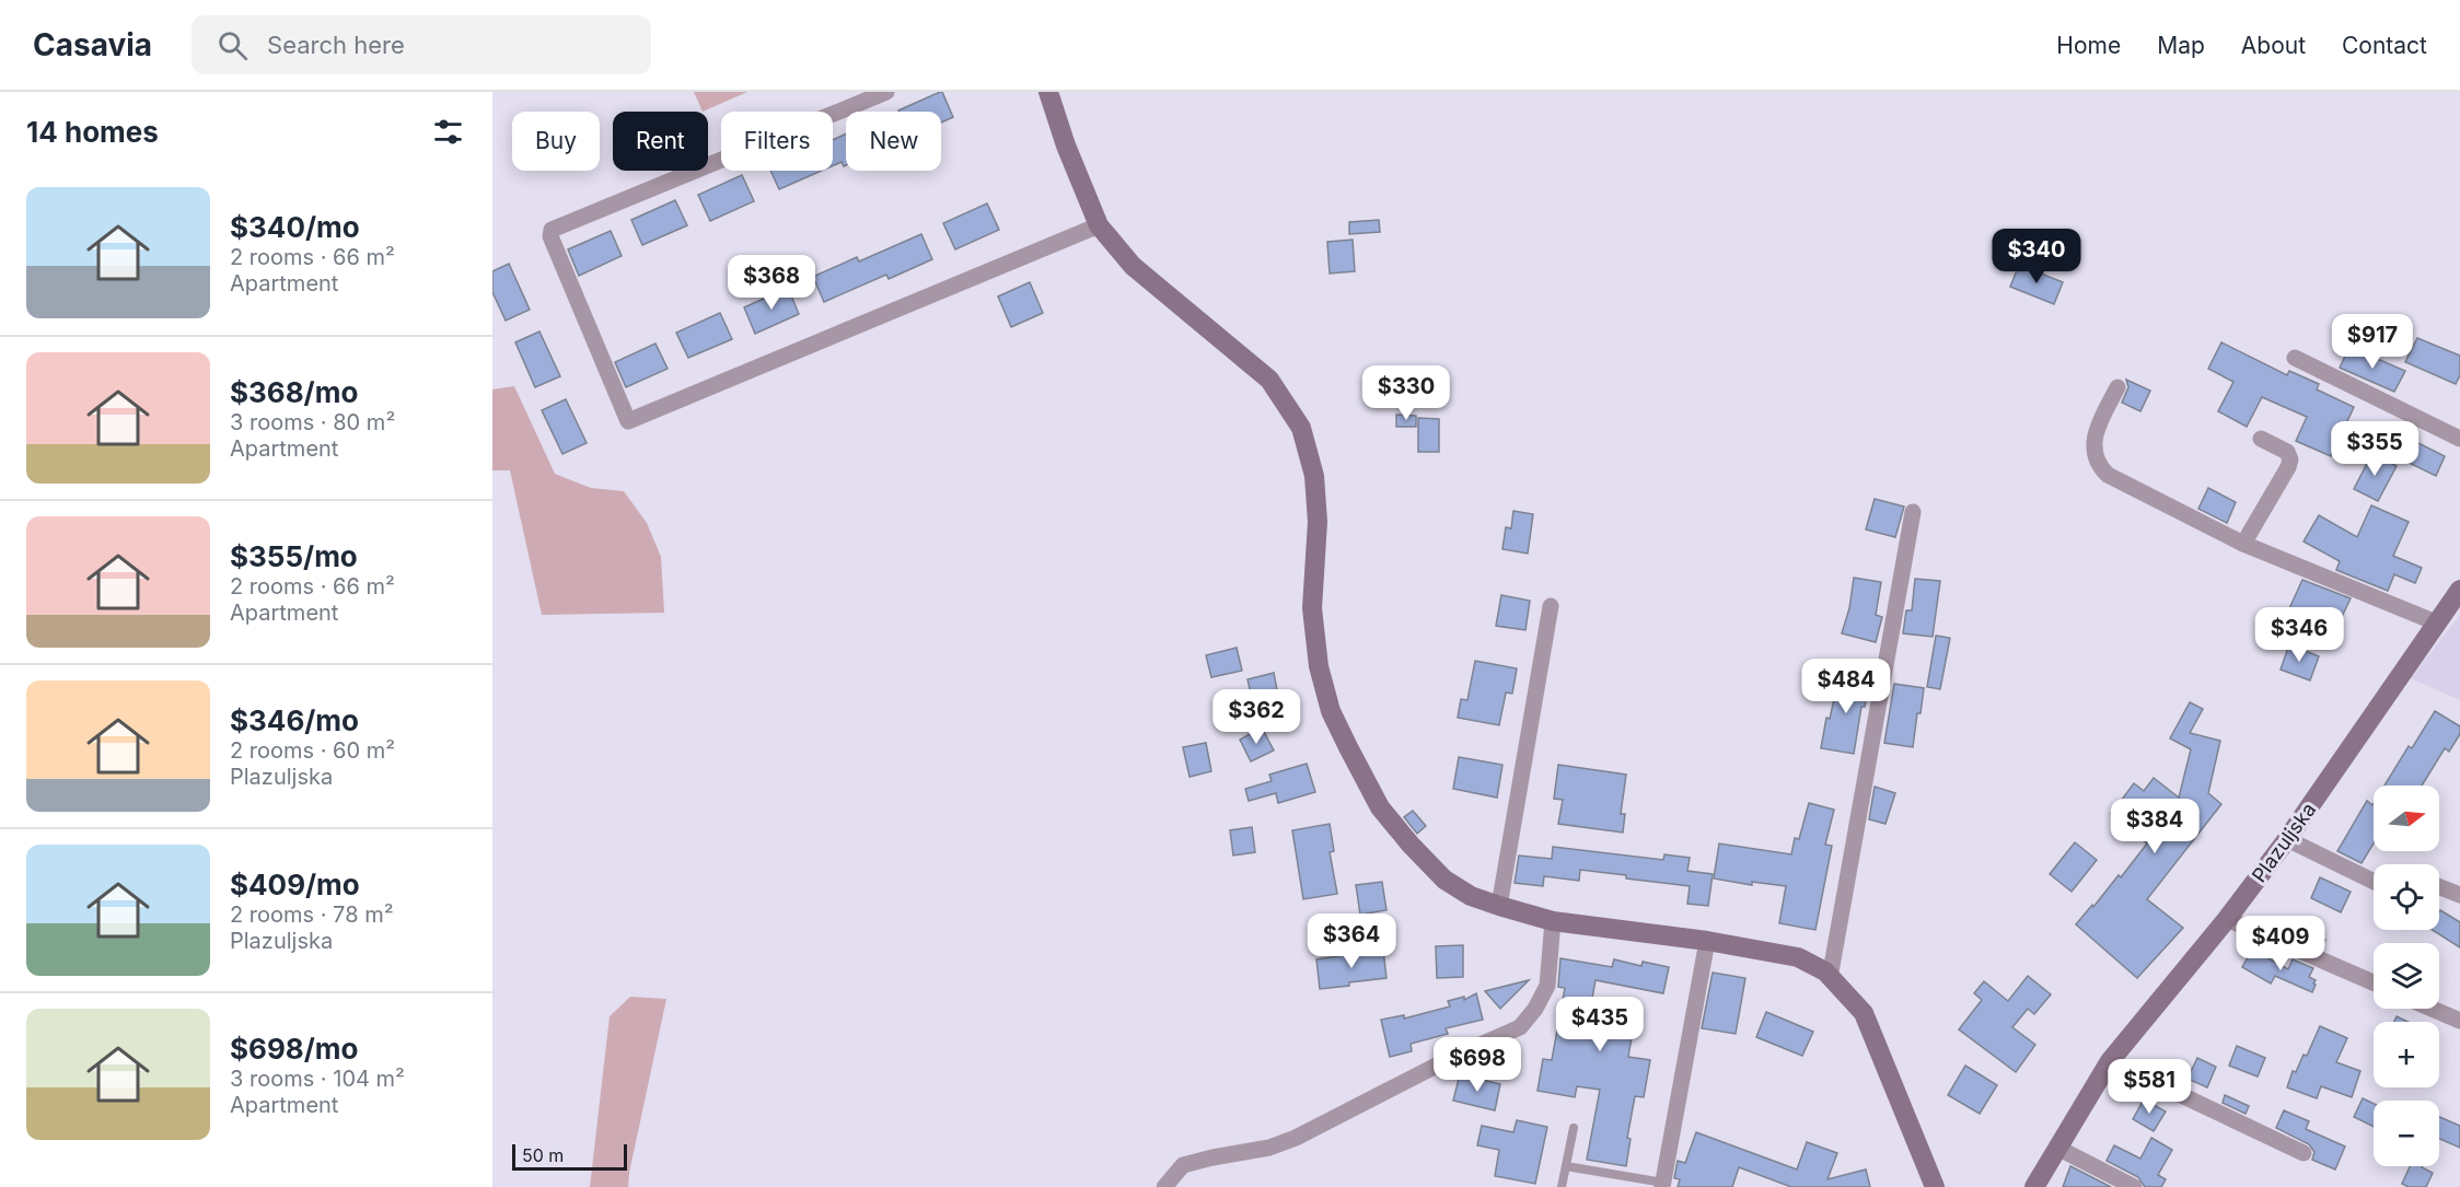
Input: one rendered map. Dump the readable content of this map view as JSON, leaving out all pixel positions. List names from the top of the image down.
{
  "streets": {
    "street": ["Plazuljska"]
  },
  "scale_bar": "50 m",
  "north": "right",
  "page": {
    "header": "Casavia",
    "search": "Search here",
    "nav": [
      "Home",
      "Map",
      "About",
      "Contact"
    ],
    "heading": "14 homes",
    "chip": [
      "Buy",
      "Rent",
      "Filters",
      "New"
    ],
    "list": [
      {
        "name": "$340/mo",
        "note": "2 rooms · 66 m² · Apartment"
      },
      {
        "name": "$368/mo",
        "note": "3 rooms · 80 m² · Apartment"
      },
      {
        "name": "$355/mo",
        "note": "2 rooms · 66 m² · Apartment"
      },
      {
        "name": "$346/mo",
        "note": "2 rooms · 60 m² · Plazuljska"
      },
      {
        "name": "$409/mo",
        "note": "2 rooms · 78 m² · Plazuljska"
      },
      {
        "name": "$698/mo",
        "note": "3 rooms · 104 m² · Apartment"
      }
    ],
    "price": [
      "$340",
      "$368",
      "$917",
      "$330",
      "$355",
      "$346",
      "$484",
      "$362",
      "$384",
      "$364",
      "$409",
      "$435",
      "$698",
      "$581"
    ],
    "map_buttons": ["+", "−"],
    "scale": "50 m"
  }
}
